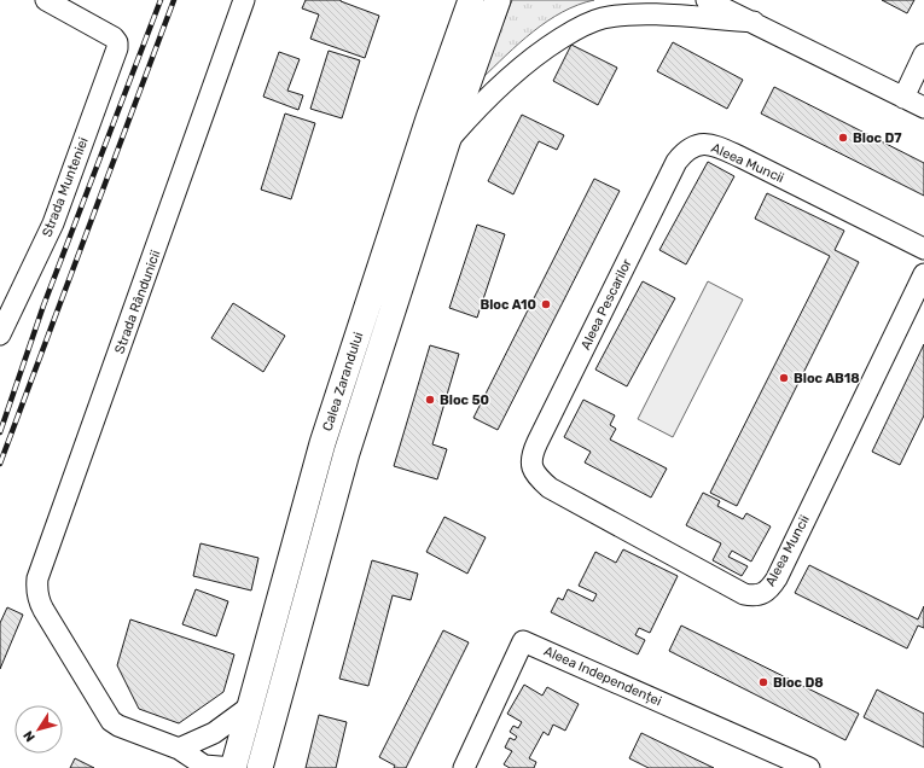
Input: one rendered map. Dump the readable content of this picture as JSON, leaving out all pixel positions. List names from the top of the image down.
{
  "streets": {
    "main road": ["Calea Zarandului"],
    "street": [
      "Aleea Muncii",
      "Strada Munteniei",
      "Strada Rândunicii",
      "Aleea Pescarilor",
      "Aleea Independenței"
    ]
  },
  "crossings": [
    ["Aleea Muncii", "Aleea Pescarilor"]
  ],
  "places": [
    "Bloc D7",
    "Bloc A10",
    "Bloc AB18",
    "Bloc 50",
    "Bloc D8"
  ],
  "north": "bottom left"
}
